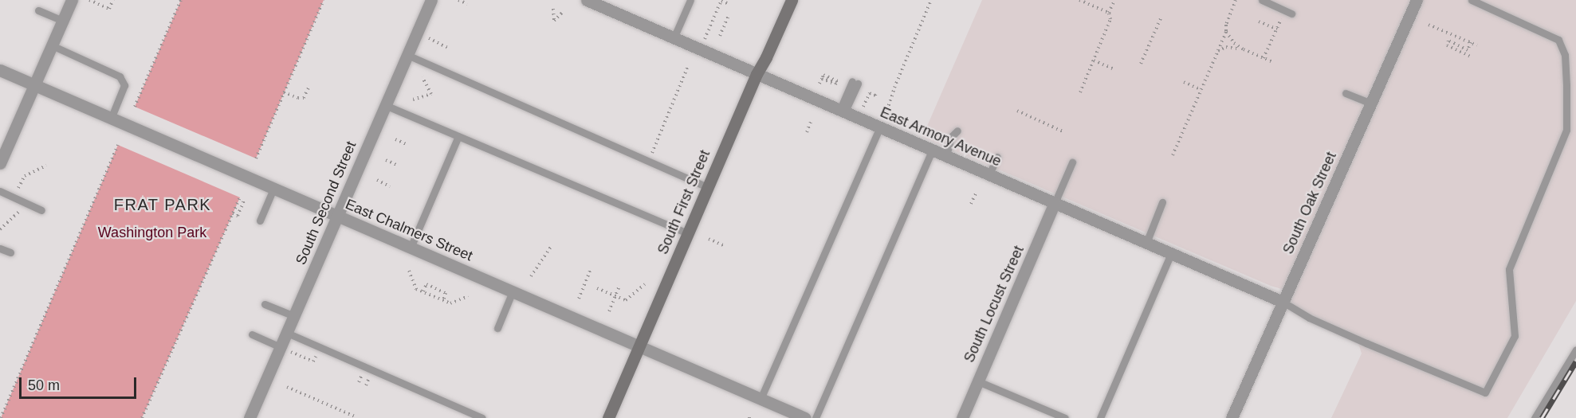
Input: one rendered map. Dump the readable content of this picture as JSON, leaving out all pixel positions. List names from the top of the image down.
{
  "streets": {
    "street": [
      "East Armory Avenue",
      "South First Street",
      "South Second Street",
      "South Oak Street",
      "East Chalmers Street",
      "South Locust Street"
    ]
  },
  "crossings": [
    ["East Armory Avenue", "South First Street"],
    ["East Armory Avenue", "South Oak Street"],
    ["East Armory Avenue", "South Locust Street"],
    ["South First Street", "East Chalmers Street"],
    ["South Second Street", "East Chalmers Street"]
  ],
  "districts": ["FRAT PARK"],
  "parks": ["Washington Park"],
  "scale_bar": "50 m"
}
